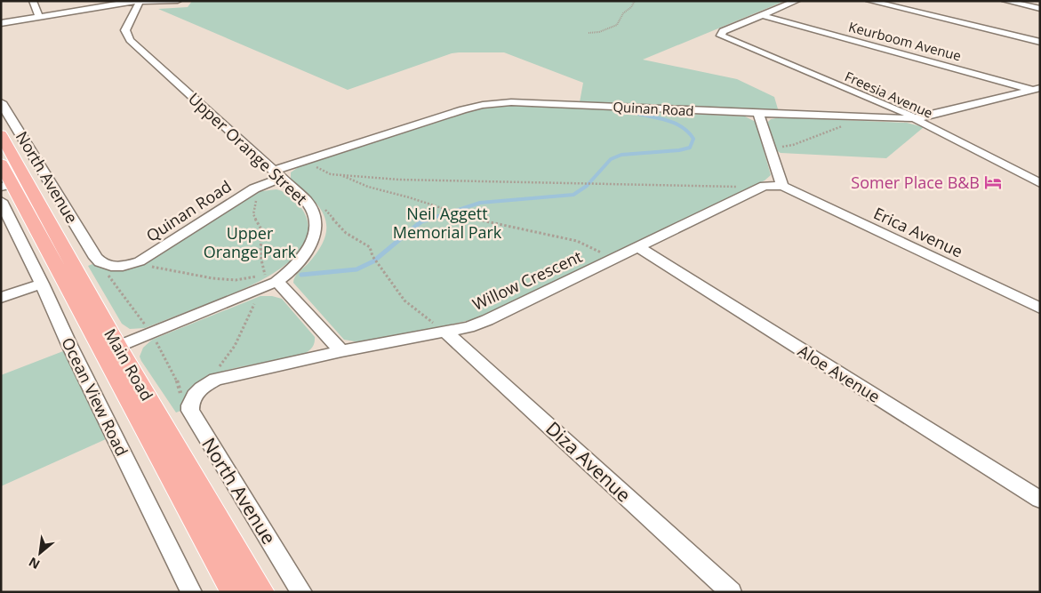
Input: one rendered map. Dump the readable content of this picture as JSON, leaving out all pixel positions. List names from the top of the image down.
{
  "streets": {
    "main road": ["Main Road"],
    "street": [
      "Keurboom Avenue",
      "Freesia Avenue",
      "Quinan Road",
      "Upper Orange Street",
      "North Avenue",
      "Erica Avenue",
      "Willow Crescent",
      "Aloe Avenue",
      "Ocean View Road",
      "Diza Avenue"
    ]
  },
  "crossings": [
    ["Keurboom Avenue", "Freesia Avenue"],
    ["Keurboom Avenue", "Quinan Road"],
    ["Freesia Avenue", "Quinan Road"],
    ["Quinan Road", "Upper Orange Street"],
    ["Quinan Road", "North Avenue"],
    ["Upper Orange Street", "Main Road"],
    ["North Avenue", "Willow Crescent"],
    ["Erica Avenue", "Willow Crescent"],
    ["Willow Crescent", "Aloe Avenue"],
    ["Willow Crescent", "Diza Avenue"]
  ],
  "parks": ["Neil Aggett Memorial Park", "Upper Orange Park"],
  "places": {
    "hotel": ["Somer Place B&B"]
  },
  "north": "bottom left"
}
